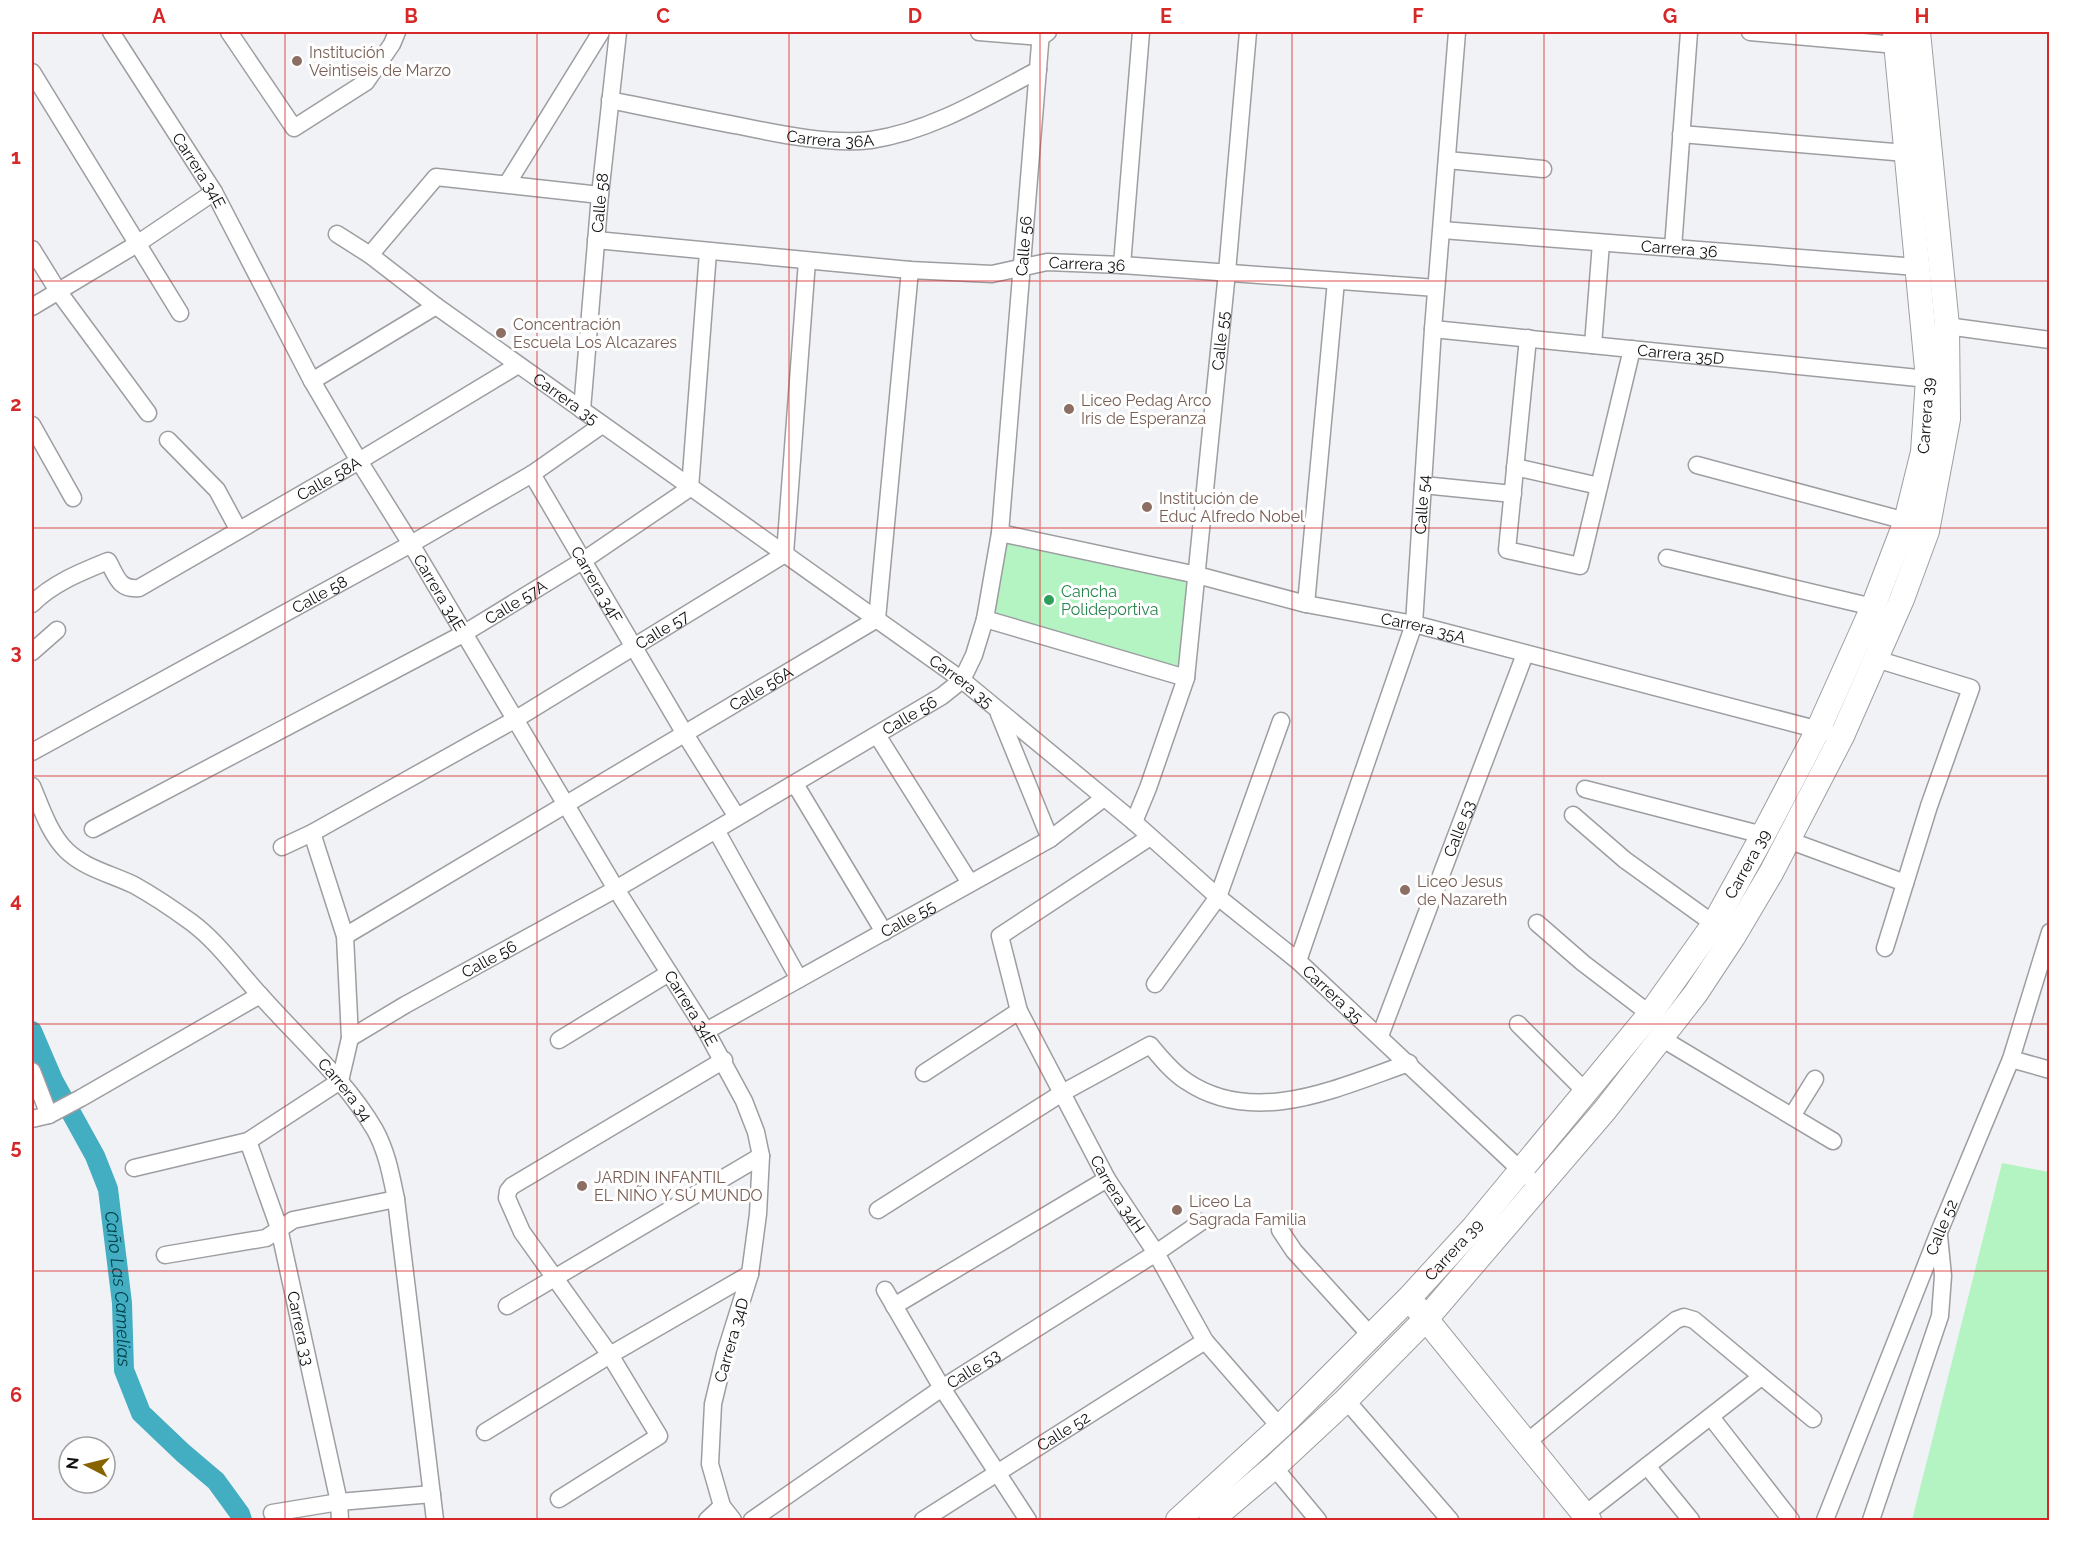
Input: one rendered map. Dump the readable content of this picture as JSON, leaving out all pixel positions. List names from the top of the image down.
{
  "streets": {
    "main road": ["Carrera 39"],
    "street": [
      "Carrera 36A",
      "Carrera 34E",
      "Calle 58",
      "Calle 56",
      "Carrera 36",
      "Calle 55",
      "Carrera 35D",
      "Carrera 35",
      "Calle 58A",
      "Calle 54",
      "Carrera 34F",
      "Calle 57A",
      "Carrera 35A",
      "Calle 57",
      "Calle 56A",
      "Calle 53",
      "Carrera 34",
      "Carrera 34H",
      "Calle 52",
      "Carrera 33",
      "Carrera 34D"
    ]
  },
  "crossings": [
    ["Carrera 36A", "Calle 58"],
    ["Carrera 36A", "Calle 56"],
    ["Carrera 34E", "Calle 58"],
    ["Carrera 34E", "Calle 56"],
    ["Carrera 34E", "Calle 55"],
    ["Carrera 34E", "Calle 58A"],
    ["Carrera 34E", "Calle 57A"],
    ["Carrera 34E", "Calle 57"],
    ["Carrera 34E", "Calle 56A"],
    ["Carrera 34E", "Carrera 34D"],
    ["Calle 58", "Carrera 36"],
    ["Calle 58", "Carrera 35"],
    ["Calle 58", "Carrera 34F"],
    ["Calle 56", "Carrera 36"],
    ["Calle 56", "Carrera 35"],
    ["Calle 56", "Carrera 34F"],
    ["Calle 56", "Carrera 35A"],
    ["Carrera 36", "Calle 55"],
    ["Carrera 36", "Carrera 39"],
    ["Carrera 36", "Calle 54"],
    ["Calle 55", "Carrera 35"],
    ["Calle 55", "Carrera 35A"],
    ["Carrera 35D", "Carrera 39"],
    ["Carrera 35D", "Calle 54"],
    ["Carrera 35", "Carrera 39"],
    ["Carrera 35", "Calle 58A"],
    ["Carrera 35", "Calle 54"],
    ["Carrera 35", "Calle 57A"],
    ["Carrera 35", "Calle 57"],
    ["Carrera 35", "Calle 56A"],
    ["Carrera 35", "Calle 53"],
    ["Carrera 35", "Carrera 34H"],
    ["Carrera 39", "Carrera 35A"],
    ["Carrera 39", "Carrera 34H"],
    ["Calle 54", "Carrera 35A"],
    ["Carrera 34F", "Calle 57A"],
    ["Carrera 34F", "Calle 57"],
    ["Carrera 34F", "Calle 56A"],
    ["Carrera 35A", "Calle 53"],
    ["Calle 53", "Carrera 34H"],
    ["Carrera 34H", "Calle 52"]
  ],
  "water": ["Caño Las Camelias"],
  "places": [
    "Institución Veintiseis de Marzo",
    "Concentración Escuela Los Alcazares",
    "Liceo Pedag Arco Iris de Esperanza",
    "Institución de Educ Alfredo Nobel",
    "Cancha Polideportiva",
    "Liceo Jesus de Nazareth",
    "JARDIN INFANTIL EL NIÑO Y SU MUNDO",
    "Liceo La Sagrada Familia"
  ],
  "north": "left",
  "grid": {
    "columns": [
      "A",
      "B",
      "C",
      "D",
      "E",
      "F",
      "G",
      "H"
    ],
    "rows": [
      "1",
      "2",
      "3",
      "4",
      "5",
      "6"
    ]
  }
}
